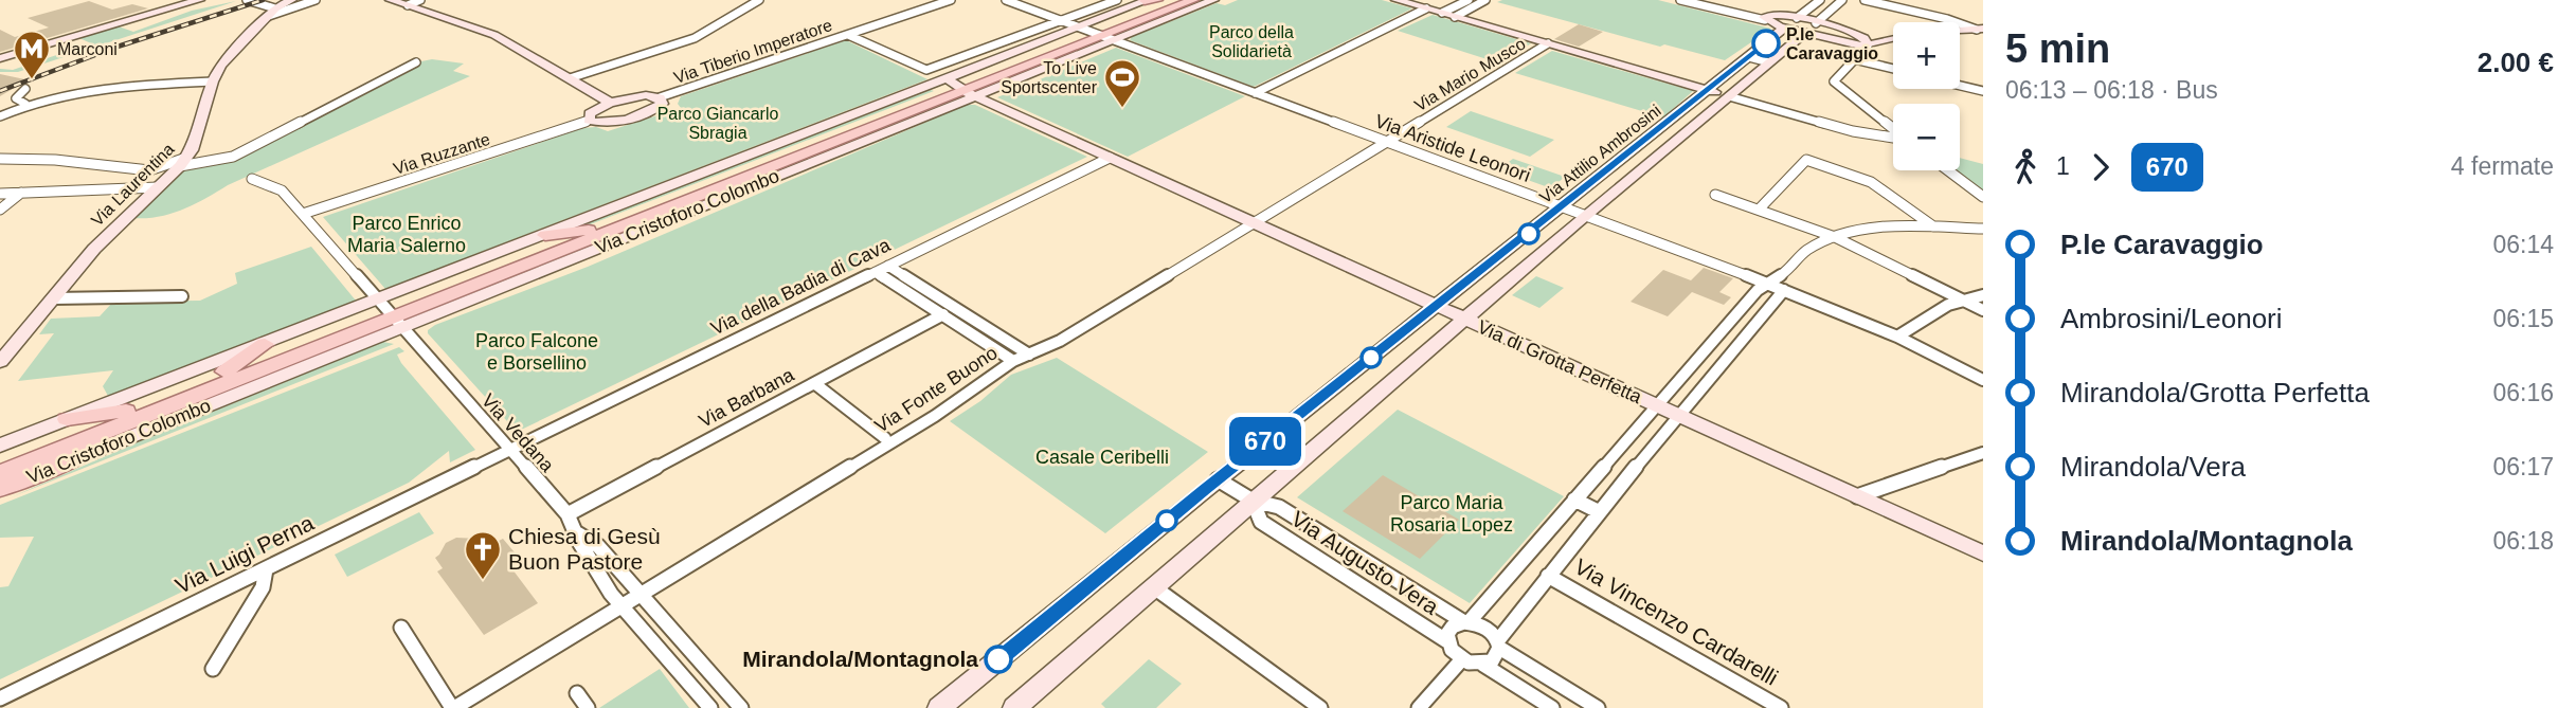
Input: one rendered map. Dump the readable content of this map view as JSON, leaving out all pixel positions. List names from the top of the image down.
{
  "streets": {
    "main road": ["Via Cristoforo Colombo"],
    "street": [
      "Via Tiberio Imperatore",
      "Via Mario Musco",
      "Via Aristide Leonori",
      "Via Ruzzante",
      "Via Attilio Ambrosini",
      "Via Laurentina",
      "Via della Badia di Cava",
      "Via di Grotta Perfetta",
      "Via Fonte Buono",
      "Via Barbana",
      "Via Vedana",
      "Via Luigi Perna",
      "Via Augusto Vera",
      "Via Vincenzo Cardarelli"
    ]
  },
  "crossings": [
    ["Via Mario Musco", "Via Aristide Leonori"],
    ["Via Mario Musco", "Via di Grotta Perfetta"],
    ["Via Mario Musco", "Via Fonte Buono"],
    ["Via Aristide Leonori", "Via Attilio Ambrosini"],
    ["Via Aristide Leonori", "Via Cristoforo Colombo"],
    ["Via Ruzzante", "Via Vedana"],
    ["Via Attilio Ambrosini", "Via di Grotta Perfetta"],
    ["Via Attilio Ambrosini", "Via Augusto Vera"],
    ["Via Cristoforo Colombo", "Via di Grotta Perfetta"],
    ["Via Cristoforo Colombo", "Via Vedana"],
    ["Via della Badia di Cava", "Via di Grotta Perfetta"],
    ["Via della Badia di Cava", "Via Vedana"],
    ["Via della Badia di Cava", "Via Luigi Perna"],
    ["Via di Grotta Perfetta", "Via Fonte Buono"],
    ["Via Fonte Buono", "Via Vedana"],
    ["Via Barbana", "Via Vedana"],
    ["Via Vedana", "Via Luigi Perna"]
  ],
  "parks": [
    "Parco della Solidarietà",
    "Parco Giancarlo Sbragia",
    "Parco Enrico Maria Salerno",
    "Parco Falcone e Borsellino",
    "Casale Ceribelli",
    "Parco Maria Rosaria Lopez"
  ],
  "places": {
    "other": ["P.le Caravaggio", "Mirandola/Montagnola"],
    "metro station": ["Marconi"],
    "sports": ["To Live Sportscenter"],
    "church": ["Chiesa di Gesù Buon Pastore"]
  },
  "lines": ["bus line 670"],
  "page": {
    "on_map": "670",
    "heading": ["5 min", "06:13 – 06:18 · Bus", "2.00 €"],
    "map_buttons": ["+", "−"],
    "legs": ["1", "670", "4 fermate"],
    "list": [
      {
        "name": "P.le Caravaggio",
        "value": "06:14"
      },
      {
        "name": "Ambrosini/Leonori",
        "value": "06:15"
      },
      {
        "name": "Mirandola/Grotta Perfetta",
        "value": "06:16"
      },
      {
        "name": "Mirandola/Vera",
        "value": "06:17"
      },
      {
        "name": "Mirandola/Montagnola",
        "value": "06:18"
      }
    ]
  }
}
